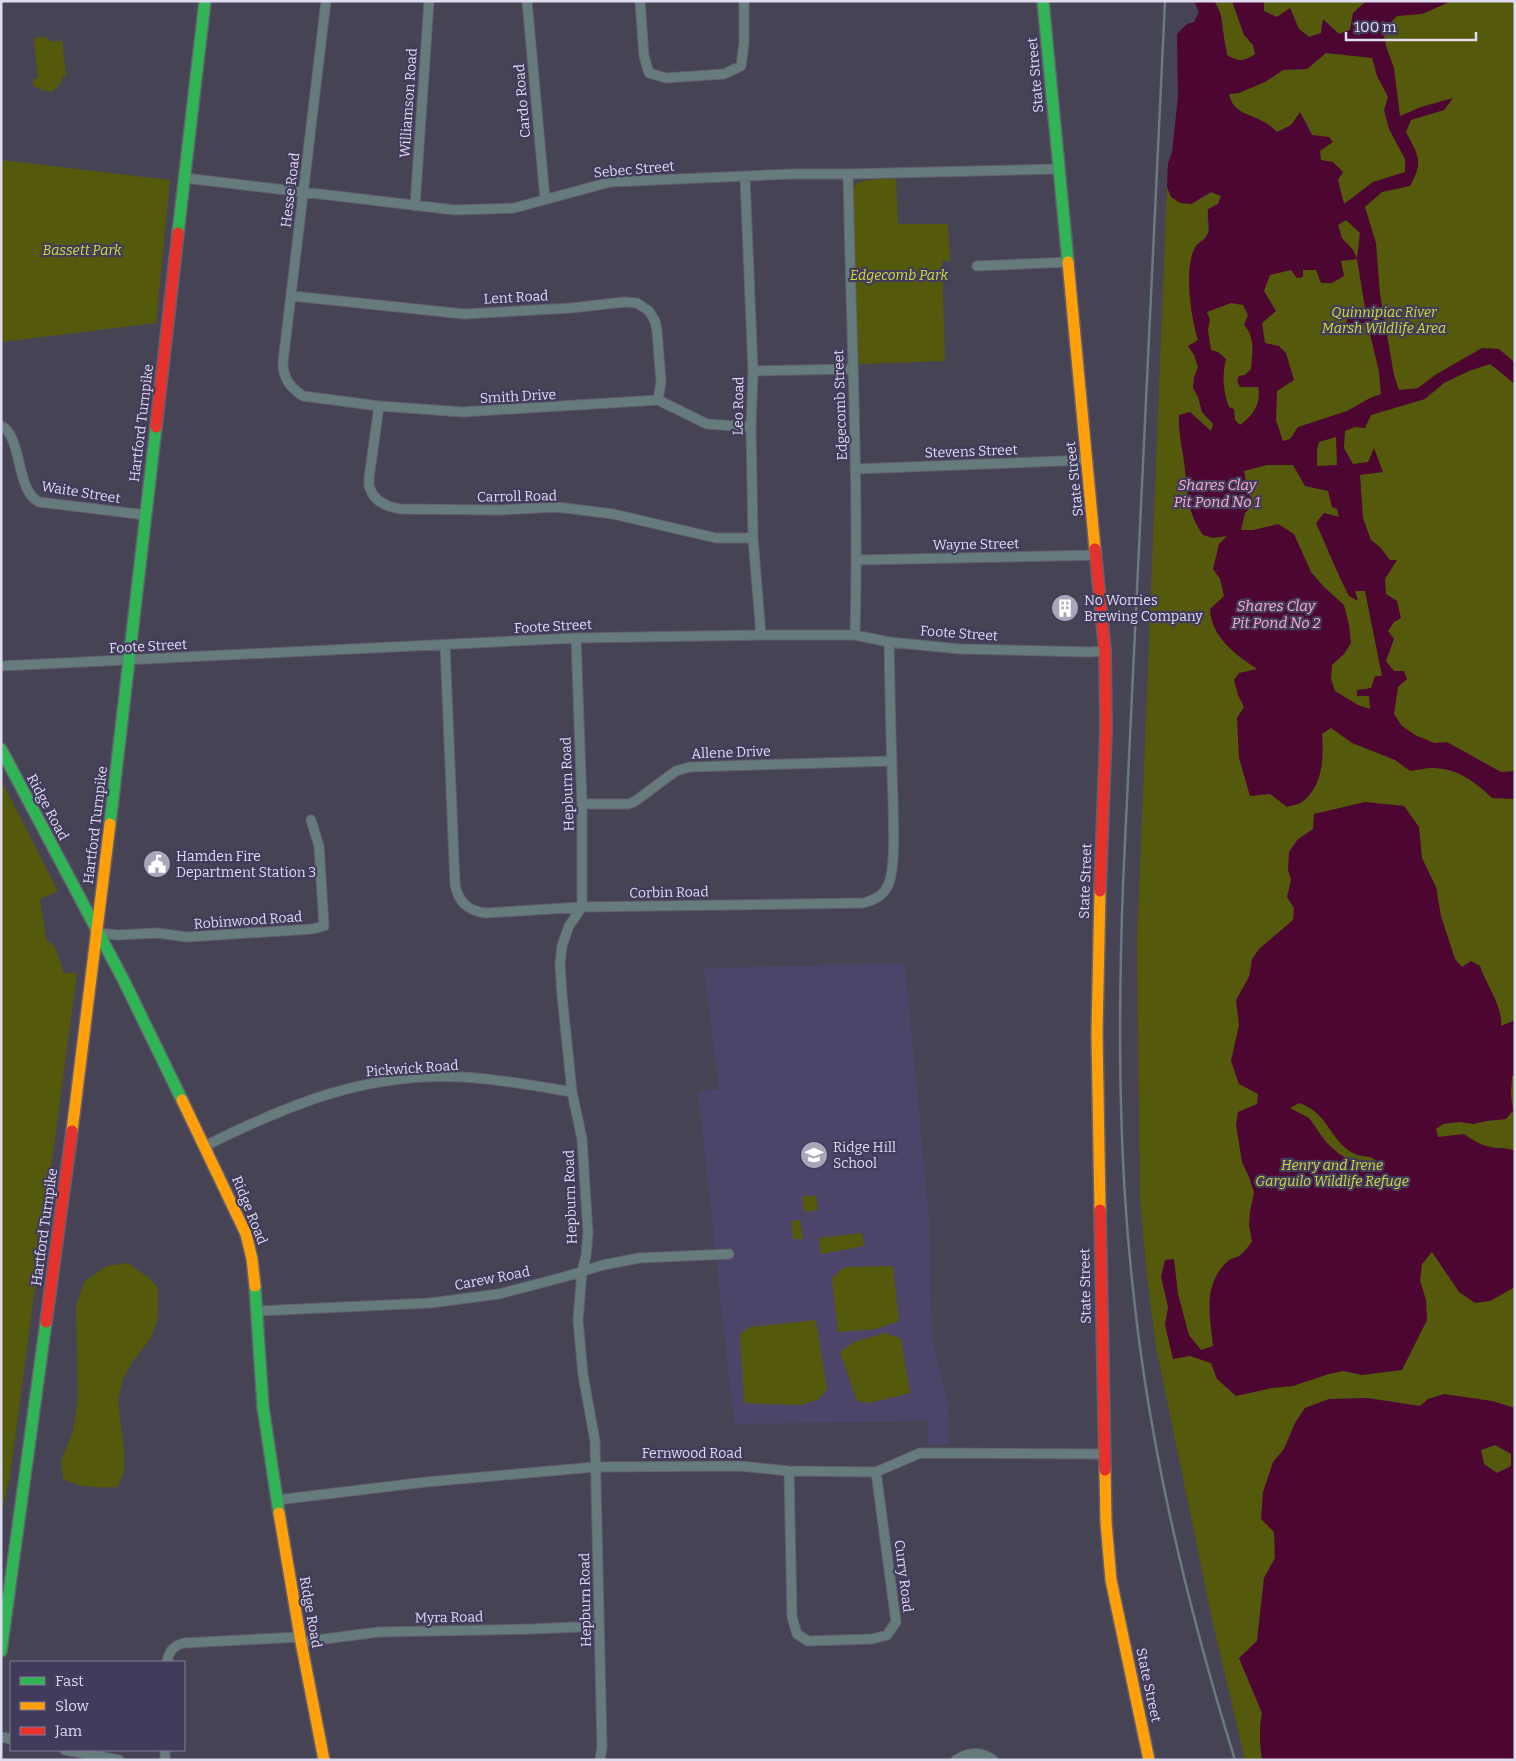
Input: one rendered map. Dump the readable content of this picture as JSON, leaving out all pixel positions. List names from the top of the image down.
{
  "streets": {
    "main road": ["State Street", "Hartford Turnpike", "Ridge Road"],
    "street": [
      "Cardo Road",
      "Williamson Road",
      "Sebec Street",
      "Hesse Road",
      "Lent Road",
      "Smith Drive",
      "Edgecomb Street",
      "Leo Road",
      "Stevens Street",
      "Waite Street",
      "Carroll Road",
      "Wayne Street",
      "Foote Street",
      "Allene Drive",
      "Hepburn Road",
      "Corbin Road",
      "Robinwood Road",
      "Pickwick Road",
      "Carew Road",
      "Fernwood Road",
      "Curry Road",
      "Myra Road"
    ]
  },
  "crossings": [
    ["State Street", "Sebec Street"],
    ["State Street", "Stevens Street"],
    ["State Street", "Wayne Street"],
    ["State Street", "Foote Street"],
    ["State Street", "Fernwood Road"],
    ["Cardo Road", "Sebec Street"],
    ["Williamson Road", "Sebec Street"],
    ["Sebec Street", "Hesse Road"],
    ["Sebec Street", "Edgecomb Street"],
    ["Sebec Street", "Leo Road"],
    ["Sebec Street", "Hartford Turnpike"],
    ["Hesse Road", "Lent Road"],
    ["Hesse Road", "Smith Drive"],
    ["Lent Road", "Smith Drive"],
    ["Smith Drive", "Leo Road"],
    ["Smith Drive", "Carroll Road"],
    ["Edgecomb Street", "Stevens Street"],
    ["Edgecomb Street", "Wayne Street"],
    ["Edgecomb Street", "Foote Street"],
    ["Leo Road", "Carroll Road"],
    ["Leo Road", "Foote Street"],
    ["Hartford Turnpike", "Waite Street"],
    ["Hartford Turnpike", "Foote Street"],
    ["Hartford Turnpike", "Ridge Road"],
    ["Hartford Turnpike", "Robinwood Road"],
    ["Foote Street", "Hepburn Road"],
    ["Foote Street", "Corbin Road"],
    ["Allene Drive", "Hepburn Road"],
    ["Allene Drive", "Corbin Road"],
    ["Hepburn Road", "Corbin Road"],
    ["Hepburn Road", "Pickwick Road"],
    ["Hepburn Road", "Carew Road"],
    ["Hepburn Road", "Fernwood Road"],
    ["Hepburn Road", "Myra Road"],
    ["Ridge Road", "Robinwood Road"],
    ["Ridge Road", "Pickwick Road"],
    ["Ridge Road", "Carew Road"],
    ["Ridge Road", "Fernwood Road"],
    ["Ridge Road", "Myra Road"],
    ["Fernwood Road", "Curry Road"]
  ],
  "water": ["Shares Clay Pit Pond No 1", "Shares Clay Pit Pond No 2"],
  "parks": [
    "Bassett Park",
    "Edgecomb Park",
    "Quinnipiac River Marsh Wildlife Area",
    "Henry and Irene Garguilo Wildlife Refuge"
  ],
  "places": {
    "building": ["No Worries Brewing Company"],
    "public building": ["Hamden Fire Department Station 3"],
    "school or university": ["Ridge Hill School"]
  },
  "legend": ["Fast", "Slow", "Jam"],
  "scale_bar": "100 m"
}
